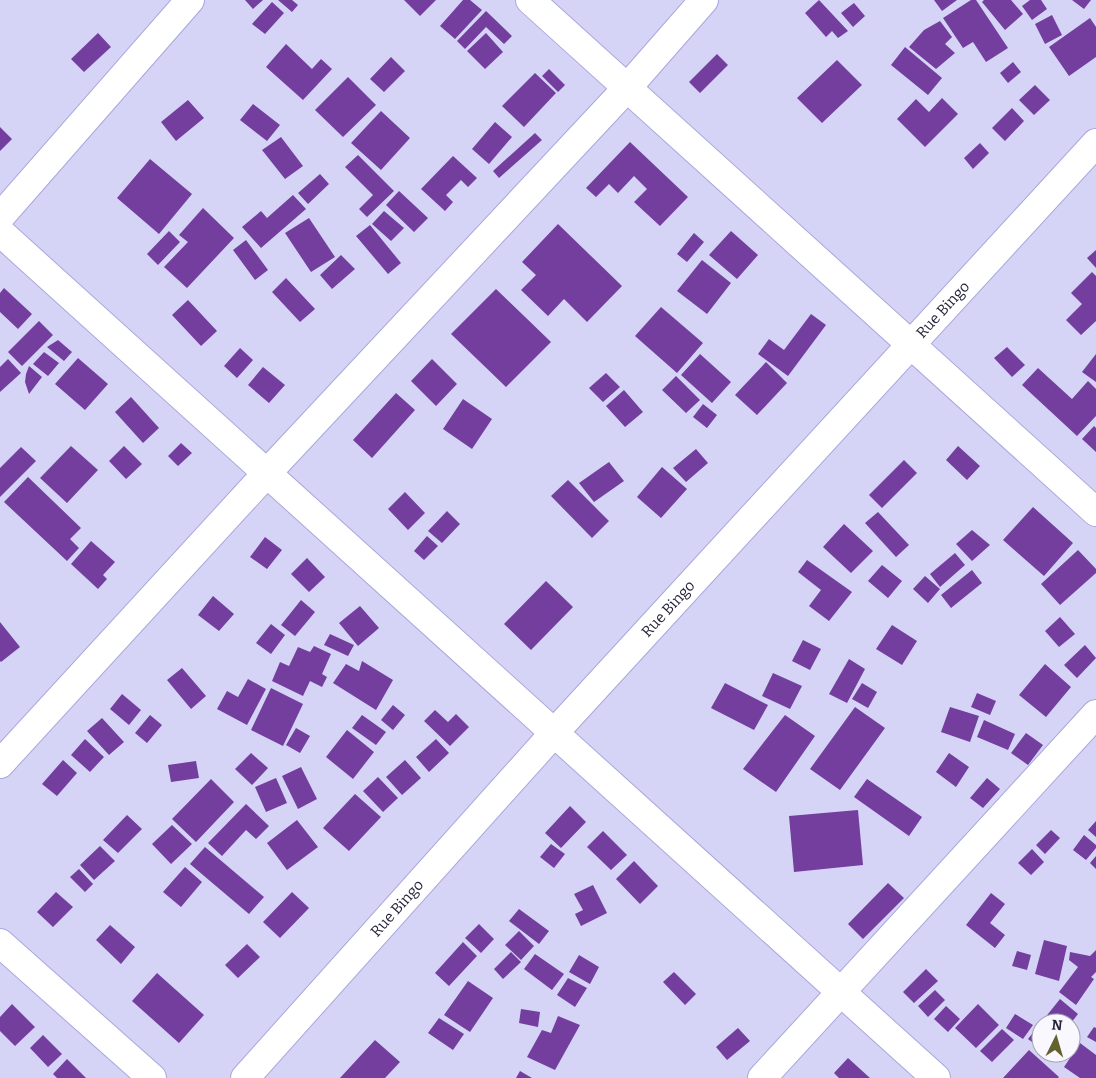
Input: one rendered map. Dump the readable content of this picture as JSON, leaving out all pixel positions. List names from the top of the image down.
{
  "streets": {
    "street": ["Rue Bingo"]
  },
  "north": "top"
}
